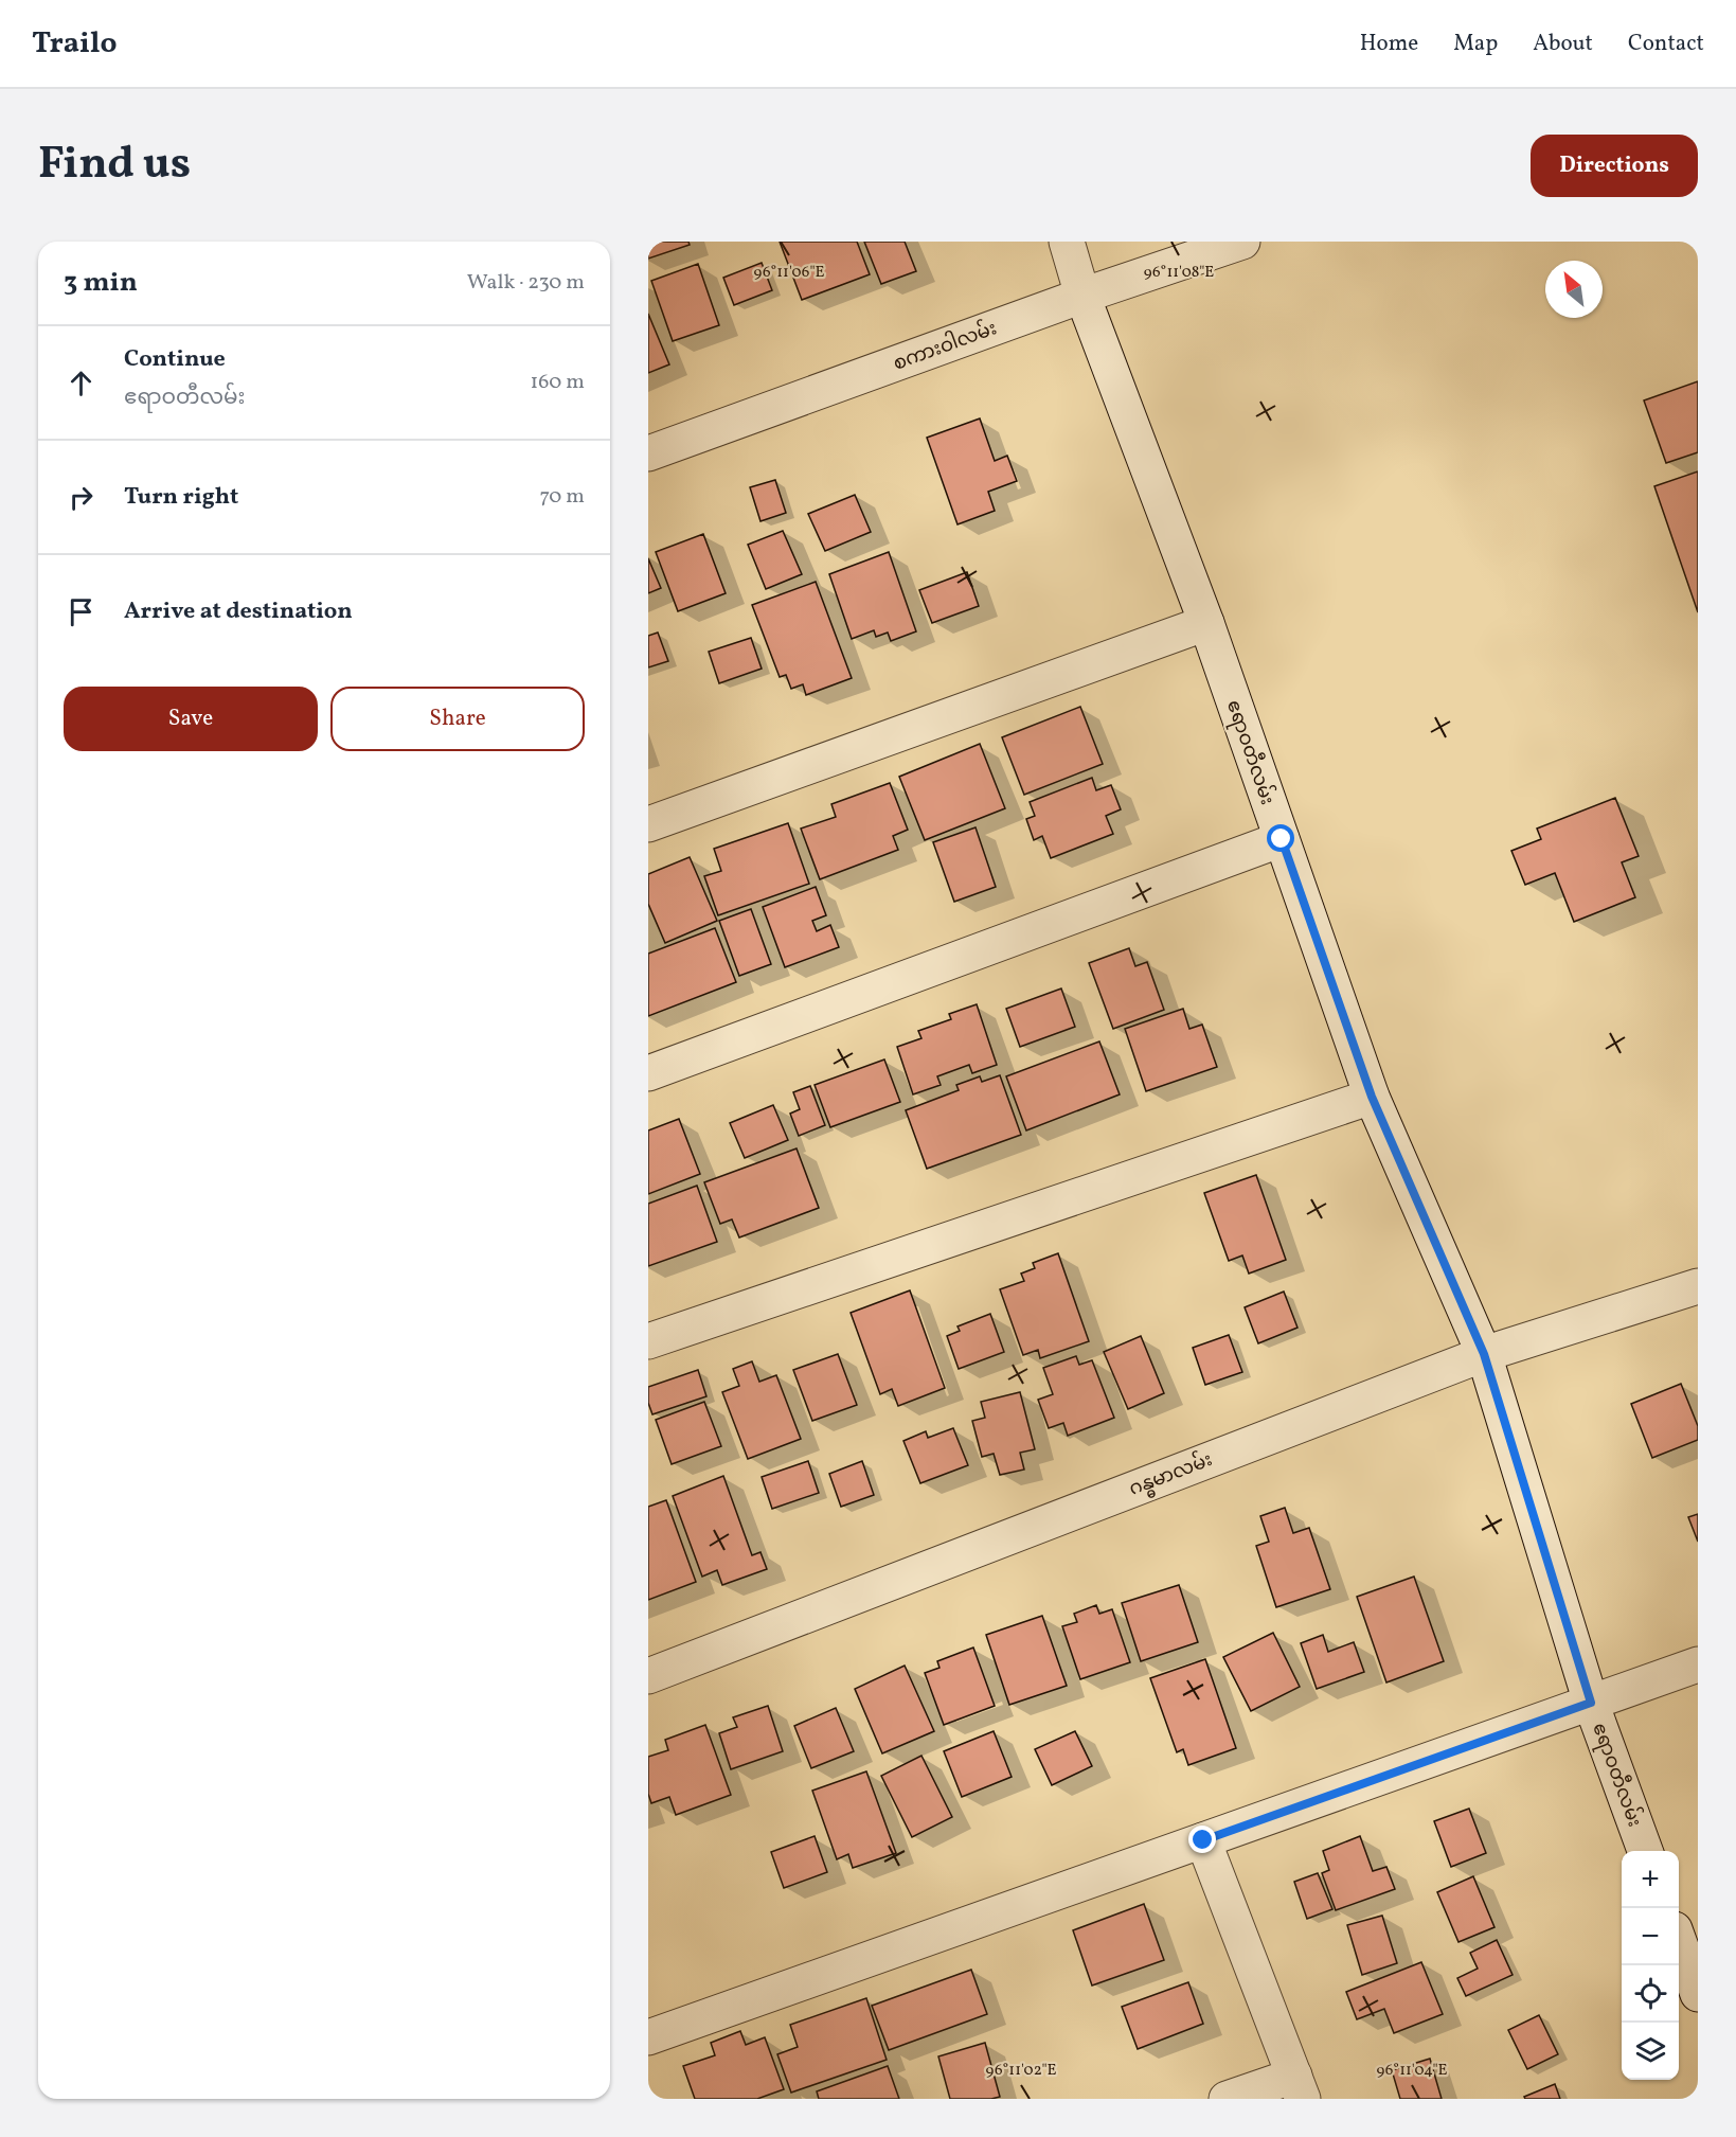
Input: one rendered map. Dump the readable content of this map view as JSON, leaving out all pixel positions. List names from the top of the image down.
{
  "streets": {
    "street": ["စကားဝါလမ်း", "ဧရာဝတီလမ်း", "ဂန္ဓမာလမ်း"]
  },
  "crossings": [
    ["စကားဝါလမ်း", "ဧရာဝတီလမ်း"],
    ["ဧရာဝတီလမ်း", "ဂန္ဓမာလမ်း"]
  ],
  "north": "top left",
  "page": {
    "header": "Trailo",
    "nav": [
      "Home",
      "Map",
      "About",
      "Contact"
    ],
    "title": "Find us",
    "buttons": [
      "Directions",
      ["Save", "Share"]
    ],
    "heading": ["3 min", "Walk · 230 m"],
    "list": [
      ["Continue", "ဧရာဝတီလမ်း", "160 m"],
      ["Turn right", "70 m"],
      "Arrive at destination"
    ],
    "map_buttons": ["+", "−"]
  },
  "coordinates": [
    "96°11'06\"E",
    "96°11'08\"E",
    "96°11'02\"E",
    "96°11'04\"E"
  ]
}
